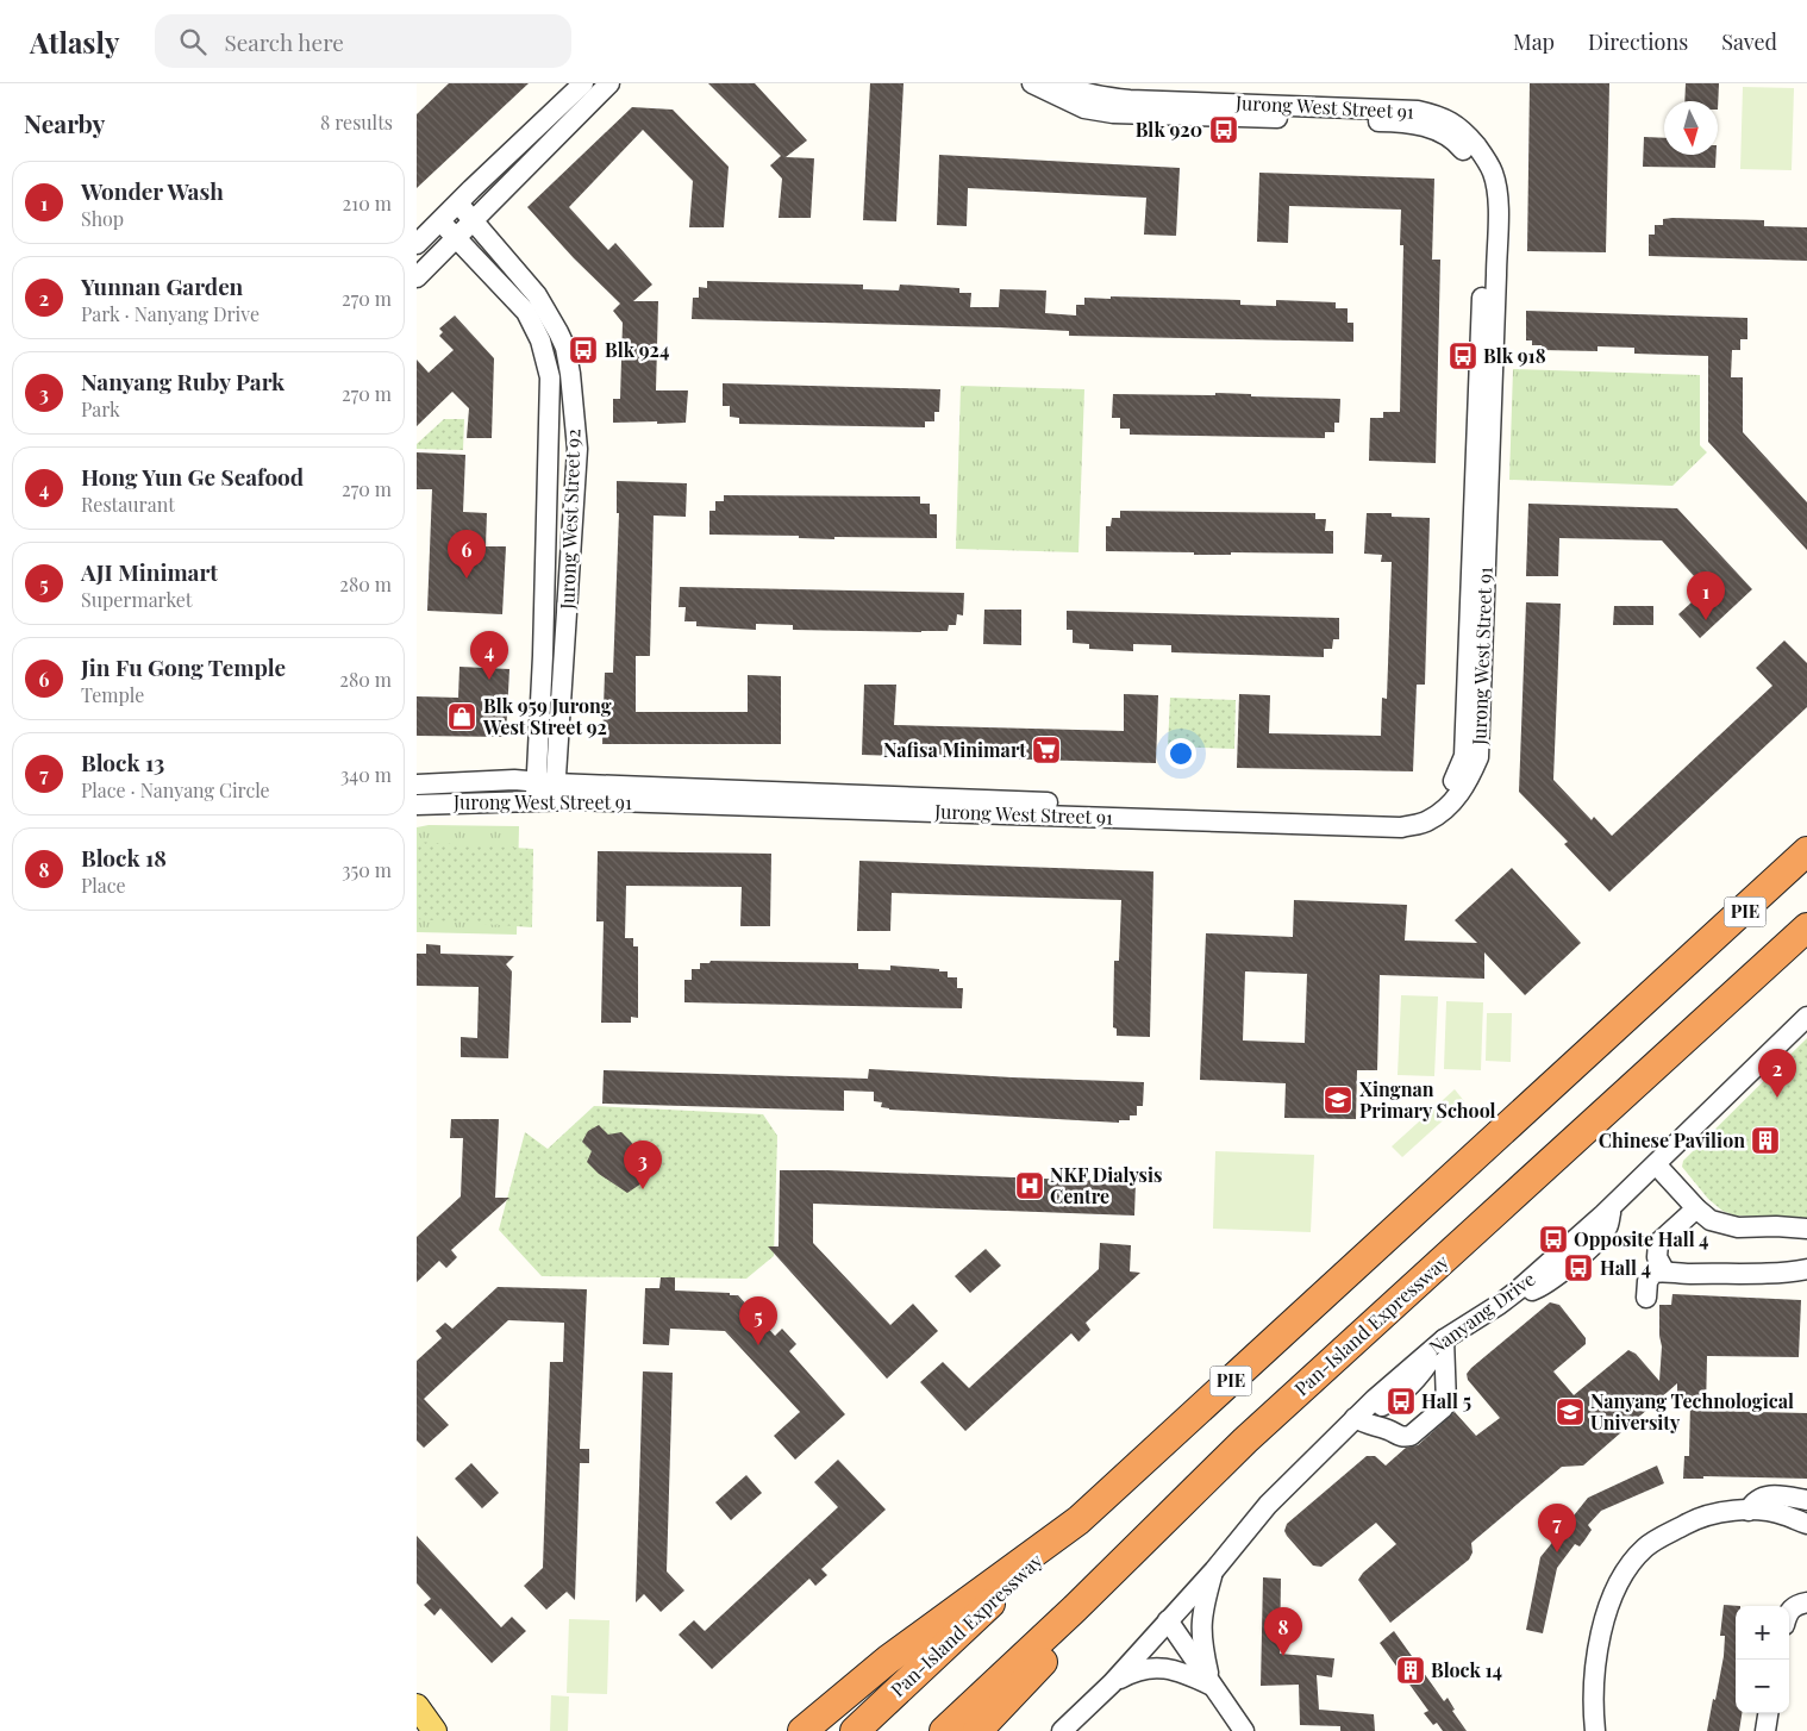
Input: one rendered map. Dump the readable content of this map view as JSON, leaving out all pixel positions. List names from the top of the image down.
{
  "streets": {
    "highway": ["PIE", "Pan-Island Expressway"],
    "street": ["Jurong West Street 91", "Jurong West Street 92", "Nanyang Drive"]
  },
  "crossings": [
    ["Jurong West Street 91", "Jurong West Street 92"]
  ],
  "places": {
    "bus stop": [
      "Blk 920",
      "Blk 924",
      "Blk 918",
      "Opposite Hall 4",
      "Hall 4",
      "Hall 5"
    ],
    "shop": ["Blk 959 Jurong West Street 92"],
    "supermarket": ["Nafisa Minimart"],
    "school or university": ["Xingnan Primary School", "Nanyang Technological University"],
    "building": ["Chinese Pavilion", "Block 14"],
    "hospital": ["NKF Dialysis Centre"]
  },
  "north": "bottom",
  "page": {
    "header": "Atlasly",
    "search": "Search here",
    "nav": ["Map", "Directions", "Saved"],
    "heading": ["Nearby", "8 results"],
    "list": [
      {
        "mark": "1",
        "name": "Wonder Wash",
        "note": "Shop",
        "value": "210 m"
      },
      {
        "mark": "2",
        "name": "Yunnan Garden",
        "note": "Park · Nanyang Drive",
        "value": "270 m"
      },
      {
        "mark": "3",
        "name": "Nanyang Ruby Park",
        "note": "Park",
        "value": "270 m"
      },
      {
        "mark": "4",
        "name": "Hong Yun Ge Seafood",
        "note": "Restaurant",
        "value": "270 m"
      },
      {
        "mark": "5",
        "name": "AJI Minimart",
        "note": "Supermarket",
        "value": "280 m"
      },
      {
        "mark": "6",
        "name": "Jin Fu Gong Temple",
        "note": "Temple",
        "value": "280 m"
      },
      {
        "mark": "7",
        "name": "Block 13",
        "note": "Place · Nanyang Circle",
        "value": "340 m"
      },
      {
        "mark": "8",
        "name": "Block 18",
        "note": "Place",
        "value": "350 m"
      }
    ],
    "pins": [
      "6",
      "1",
      "4",
      "2",
      "3",
      "5",
      "7",
      "8"
    ],
    "map_buttons": ["+", "−"]
  }
}
